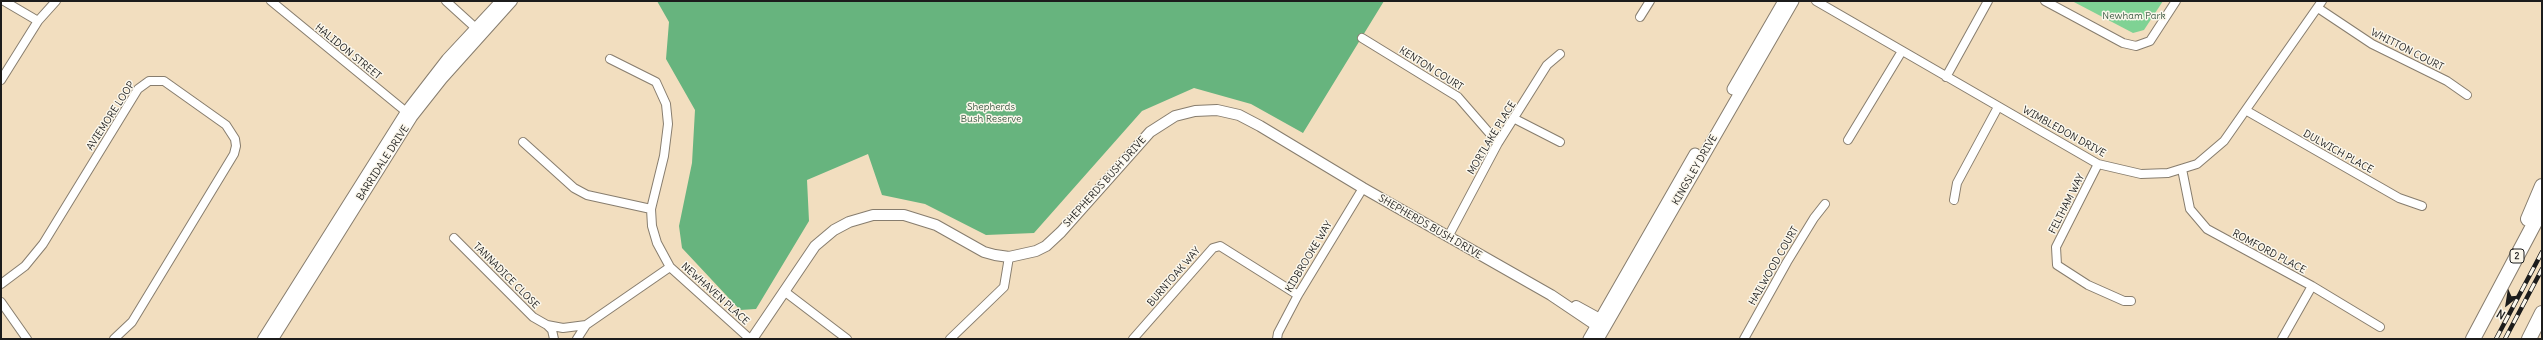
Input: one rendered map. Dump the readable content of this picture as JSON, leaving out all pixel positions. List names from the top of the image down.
{
  "streets": {
    "highway": ["2"],
    "main road": ["KINGSLEY DRIVE"],
    "street": [
      "WHITTON COURT",
      "HALIDON STREET",
      "KENTON COURT",
      "AVIEMORE LOOP",
      "WIMBLEDON DRIVE",
      "MORTLAKE PLACE",
      "DULWICH PLACE",
      "BARRIDALE DRIVE",
      "SHEPHERDS BUSH DRIVE",
      "FELTHAM WAY",
      "ROMFORD PLACE",
      "KIDBROOKE WAY",
      "HAILWOOD COURT",
      "TANNADICE CLOSE",
      "BURNTOAK WAY",
      "NEWHAVEN PLACE"
    ]
  },
  "crossings": [
    ["WHITTON COURT", "WIMBLEDON DRIVE"],
    ["HALIDON STREET", "BARRIDALE DRIVE"],
    ["KENTON COURT", "MORTLAKE PLACE"],
    ["WIMBLEDON DRIVE", "DULWICH PLACE"],
    ["WIMBLEDON DRIVE", "FELTHAM WAY"],
    ["WIMBLEDON DRIVE", "ROMFORD PLACE"],
    ["MORTLAKE PLACE", "SHEPHERDS BUSH DRIVE"],
    ["KINGSLEY DRIVE", "SHEPHERDS BUSH DRIVE"],
    ["SHEPHERDS BUSH DRIVE", "KIDBROOKE WAY"],
    ["SHEPHERDS BUSH DRIVE", "NEWHAVEN PLACE"],
    ["KIDBROOKE WAY", "BURNTOAK WAY"],
    ["TANNADICE CLOSE", "NEWHAVEN PLACE"]
  ],
  "parks": ["Newham Park", "Shepherds Bush Reserve"],
  "north": "bottom left"
}
